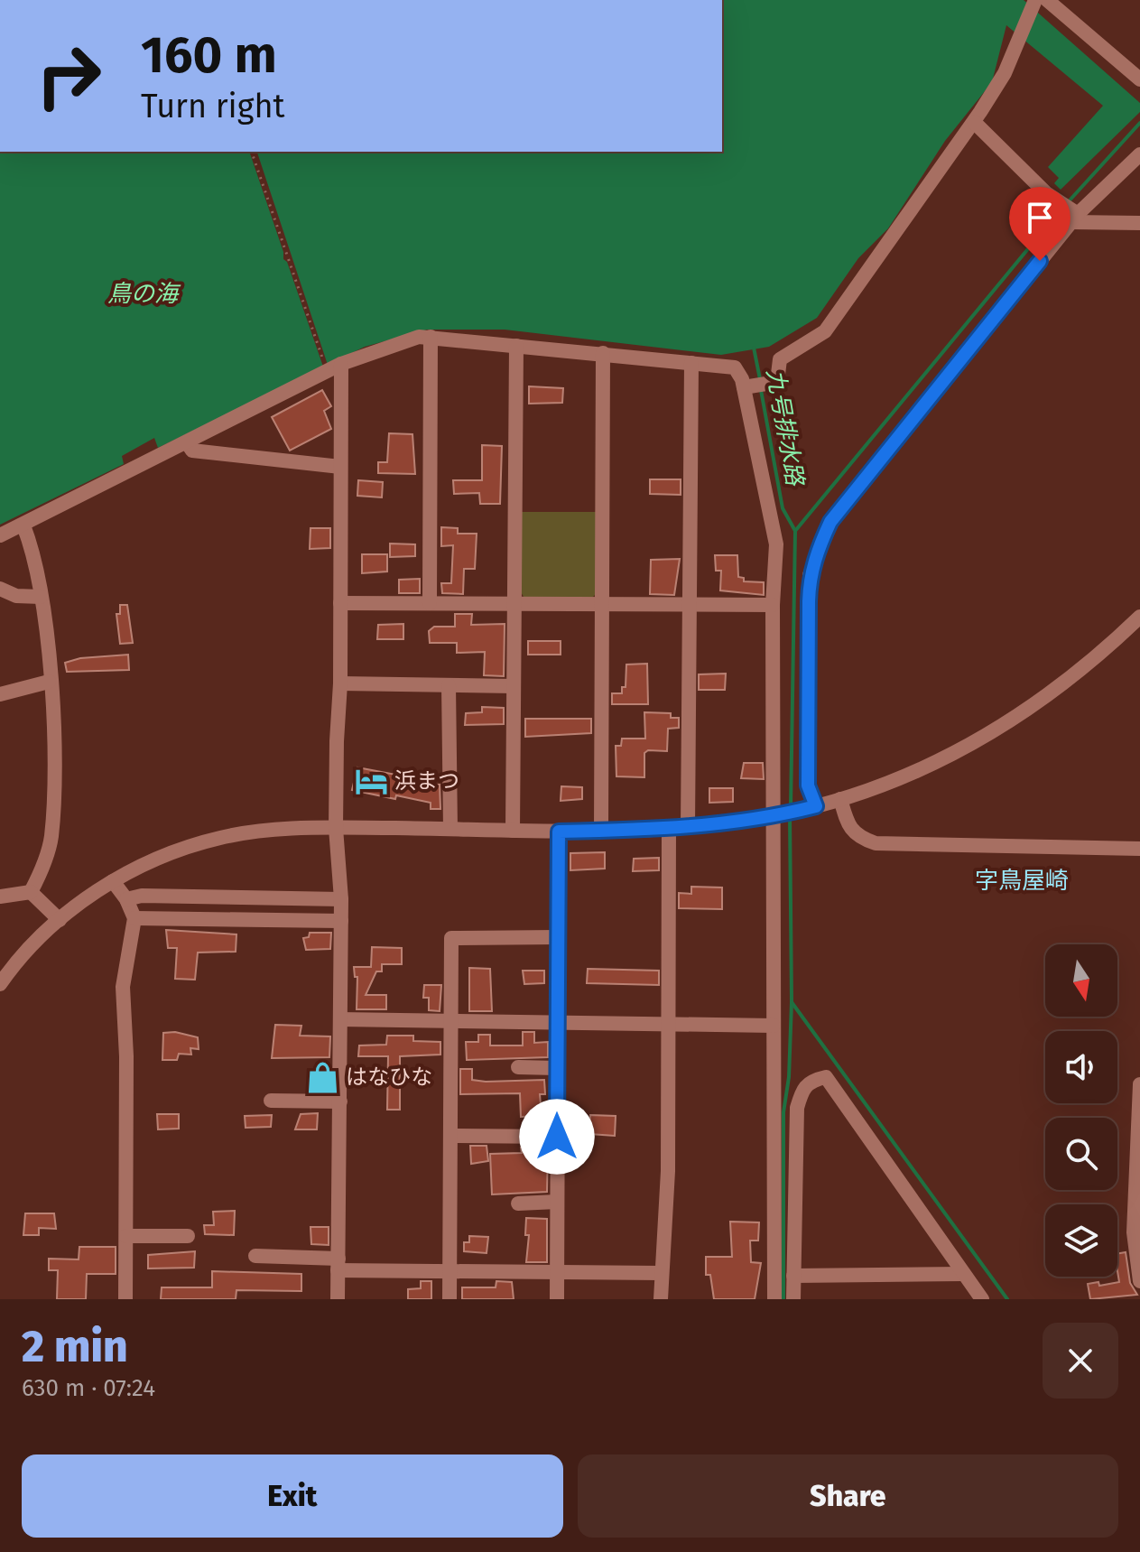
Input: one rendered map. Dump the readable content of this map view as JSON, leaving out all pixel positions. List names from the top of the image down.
{
  "districts": ["字鳥屋崎"],
  "water": ["鳥の海", "九号排水路"],
  "places": {
    "hotel": ["浜まつ"],
    "shop": ["はなひな"]
  },
  "north": "bottom",
  "page": {
    "turn": ["160 m", "Turn right"],
    "heading": ["2 min", "630 m · 07:24"],
    "buttons": ["Exit", "Share"]
  }
}
